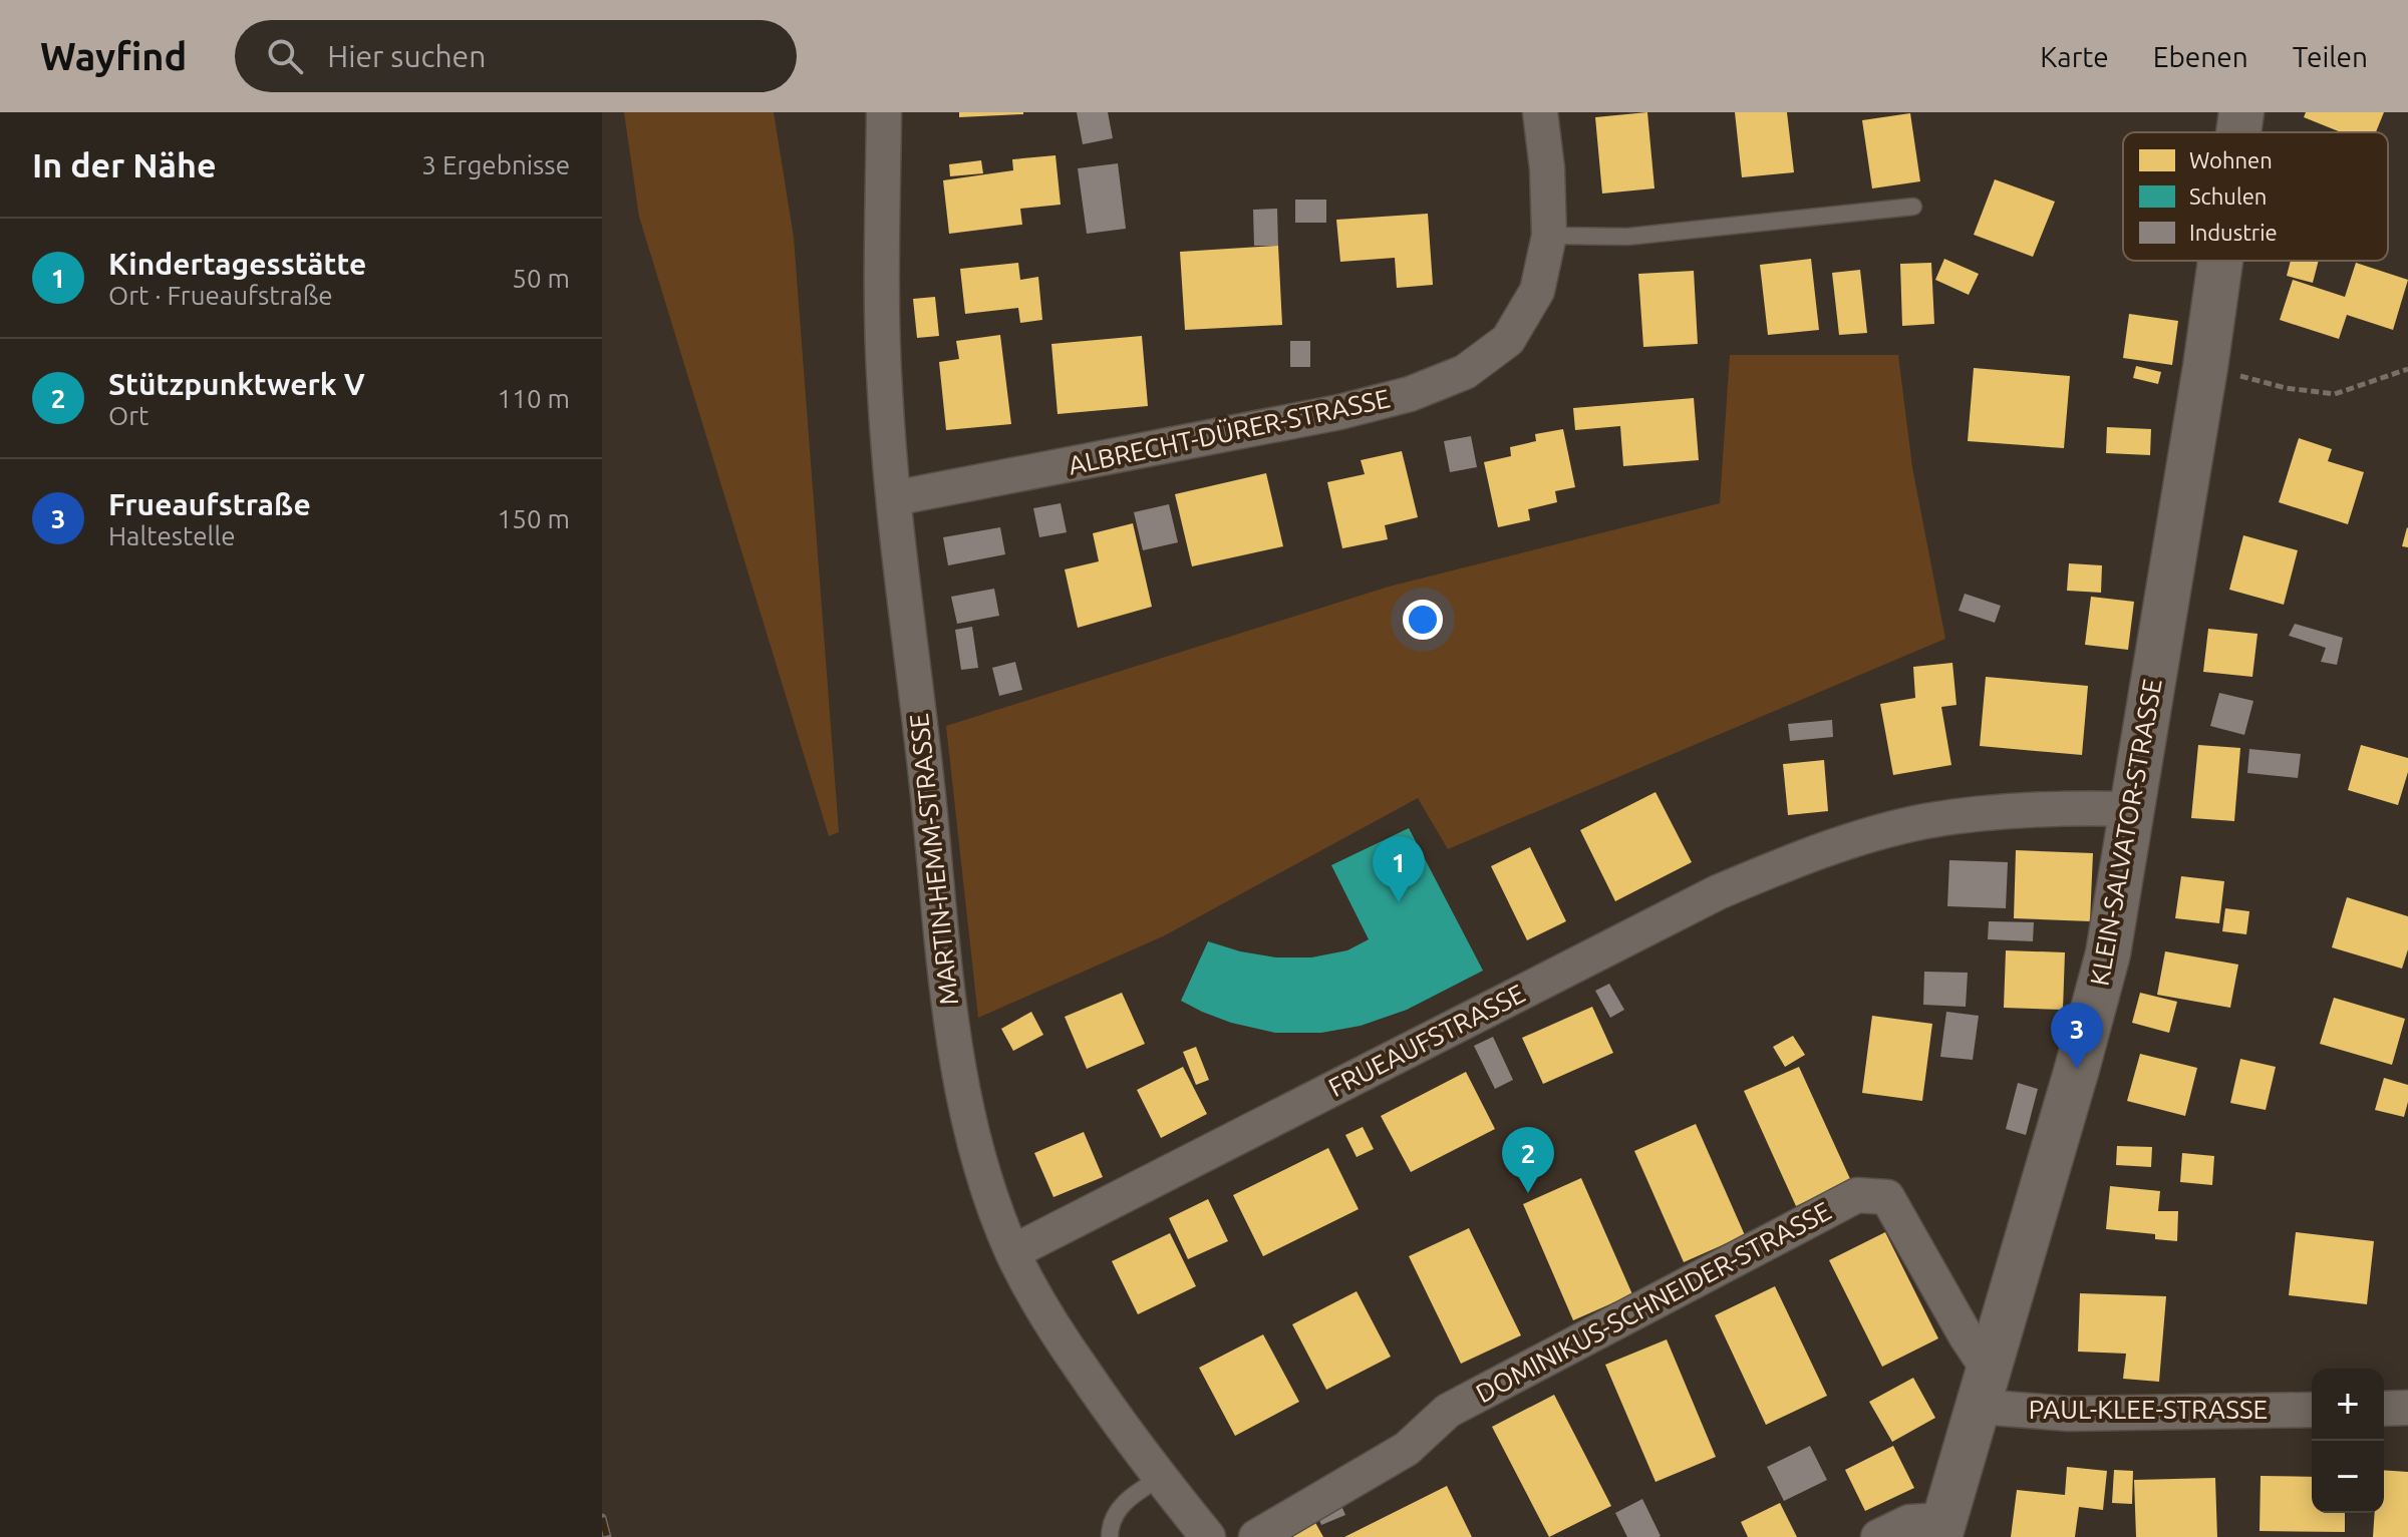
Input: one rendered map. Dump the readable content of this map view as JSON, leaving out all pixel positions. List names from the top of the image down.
{
  "streets": {
    "street": [
      "ALBRECHT-DÜRER-STRASSE",
      "KLEIN-SALVATOR-STRASSE",
      "MARTIN-HEMM-STRASSE",
      "FRUEAUFSTRASSE",
      "DOMINIKUS-SCHNEIDER-STRASSE",
      "PAUL-KLEE-STRASSE"
    ]
  },
  "crossings": [
    ["ALBRECHT-DÜRER-STRASSE", "MARTIN-HEMM-STRASSE"],
    ["KLEIN-SALVATOR-STRASSE", "FRUEAUFSTRASSE"],
    ["KLEIN-SALVATOR-STRASSE", "DOMINIKUS-SCHNEIDER-STRASSE"],
    ["KLEIN-SALVATOR-STRASSE", "PAUL-KLEE-STRASSE"],
    ["MARTIN-HEMM-STRASSE", "FRUEAUFSTRASSE"],
    ["DOMINIKUS-SCHNEIDER-STRASSE", "PAUL-KLEE-STRASSE"]
  ],
  "legend": ["Wohnen", "Schulen", "Industrie"],
  "page": {
    "header": "Wayfind",
    "search": "Hier suchen",
    "nav": ["Karte", "Ebenen", "Teilen"],
    "heading": ["In der Nähe", "3 Ergebnisse"],
    "list": [
      {
        "mark": "1",
        "name": "Kindertagesstätte",
        "note": "Ort · Frueaufstraße",
        "value": "50 m"
      },
      {
        "mark": "2",
        "name": "Stützpunktwerk V",
        "note": "Ort",
        "value": "110 m"
      },
      {
        "mark": "3",
        "name": "Frueaufstraße",
        "note": "Haltestelle",
        "value": "150 m"
      }
    ],
    "pins": ["1", "3", "2"],
    "map_buttons": ["+", "−"]
  }
}
